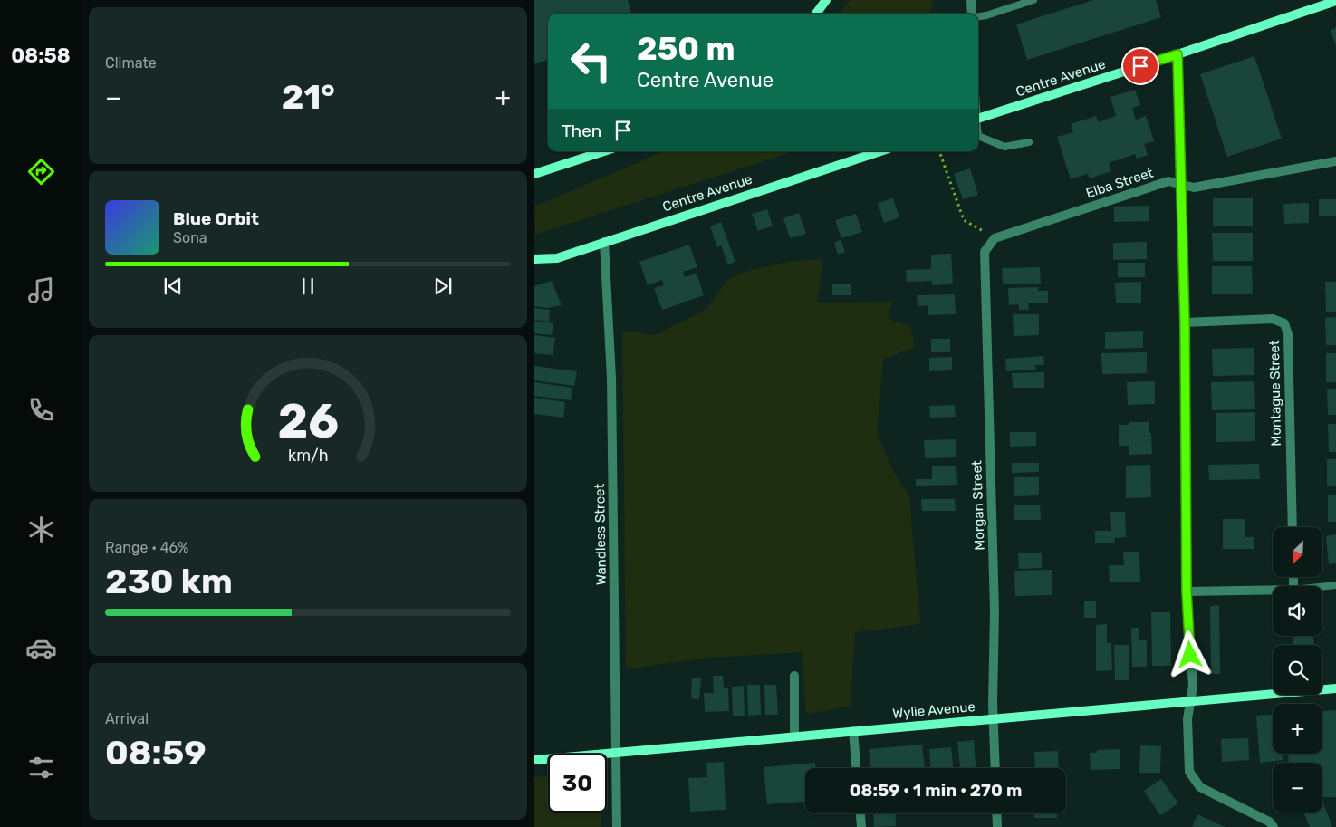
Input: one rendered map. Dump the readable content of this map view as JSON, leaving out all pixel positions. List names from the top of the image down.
{
  "streets": {
    "street": [
      "Centre Avenue",
      "Elba Street",
      "Montague Street",
      "Morgan Street",
      "Wandless Street",
      "Wylie Avenue"
    ]
  },
  "crossings": [
    ["Centre Avenue", "Wandless Street"],
    ["Elba Street", "Morgan Street"],
    ["Morgan Street", "Wylie Avenue"],
    ["Wandless Street", "Wylie Avenue"]
  ],
  "north": "bottom left",
  "page": {
    "tabs": "08:58",
    "tile": [
      "Climate",
      ["Range · 46%", "230 km"],
      ["Arrival", "08:59"]
    ],
    "turn": ["250 m", "Centre Avenue"],
    "heat": ["−", "21°", "+"],
    "then": "Then",
    "song": ["Blue Orbit", "Sona"],
    "map_buttons": ["+", "−"],
    "limit": "30",
    "trip": "08:59 · 1 min · 270 m",
    "gauge": ["26", "km/h"]
  }
}
